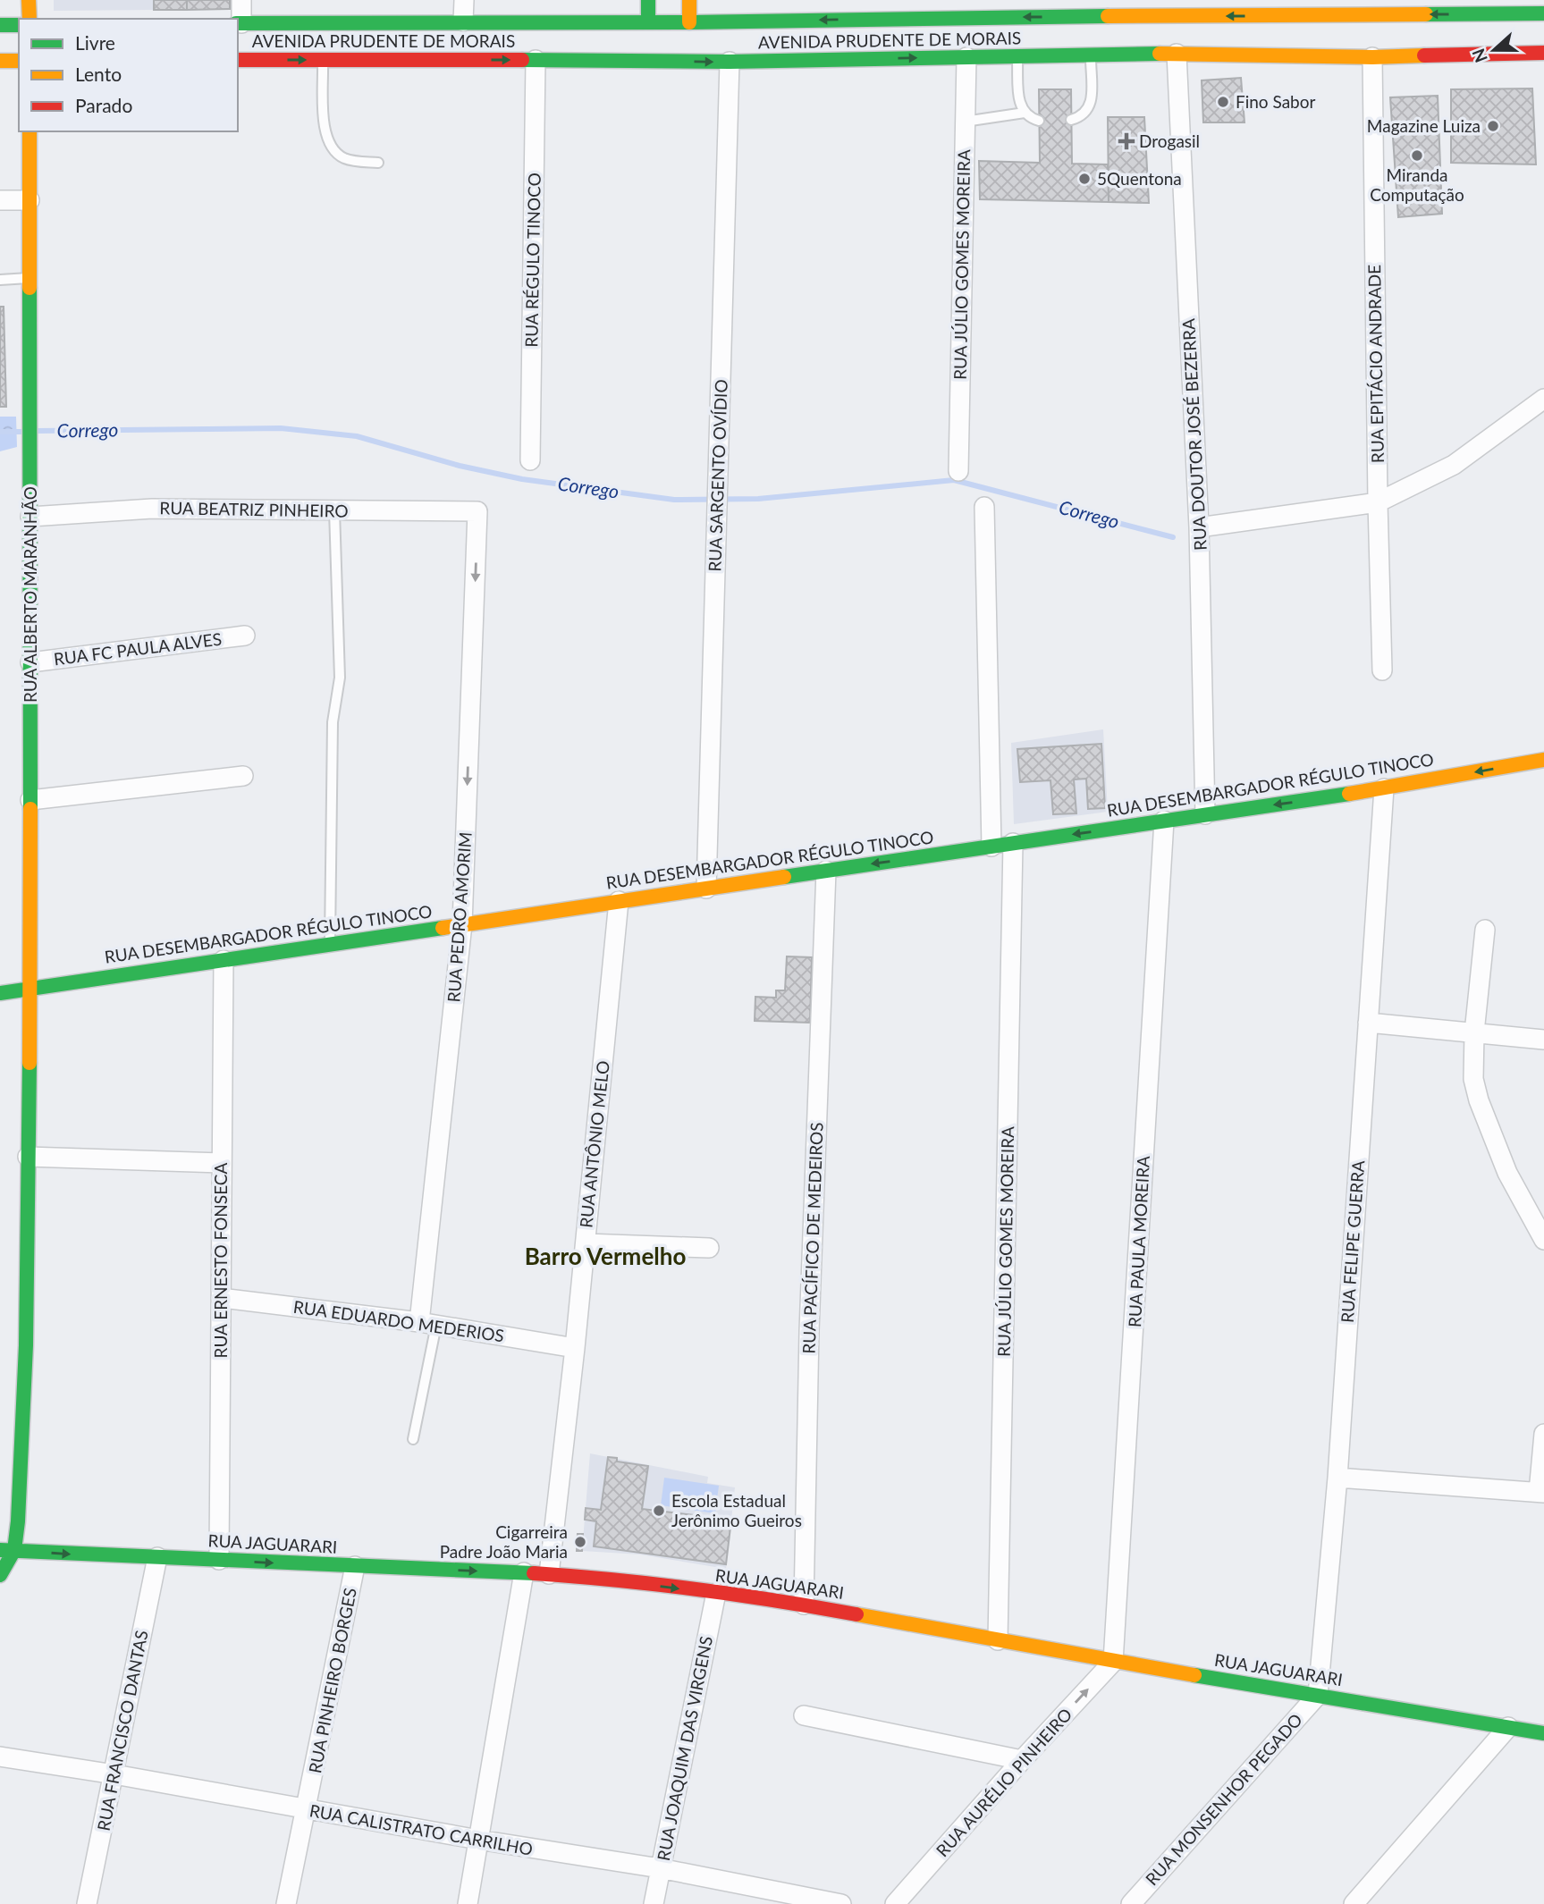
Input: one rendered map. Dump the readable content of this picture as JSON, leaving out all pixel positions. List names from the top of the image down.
{
  "streets": {
    "main road": [
      "AVENIDA PRUDENTE DE MORAIS",
      "RUA ALBERTO MARANHÃO",
      "RUA DESEMBARGADOR RÉGULO TINOCO",
      "RUA JAGUARARI"
    ],
    "street": [
      "RUA RÉGULO TINOCO",
      "RUA JÚLIO GOMES MOREIRA",
      "RUA EPITÁCIO ANDRADE",
      "RUA DOUTOR JOSÉ BEZERRA",
      "RUA SARGENTO OVÍDIO",
      "RUA BEATRIZ PINHEIRO",
      "RUA FC PAULA ALVES",
      "RUA PEDRO AMORIM",
      "RUA ANTÔNIO MELO",
      "RUA PACÍFICO DE MEDEIROS",
      "RUA PAULA MOREIRA",
      "RUA FELIPE GUERRA",
      "RUA ERNESTO FONSECA",
      "RUA EDUARDO MEDERIOS",
      "RUA PINHEIRO BORGES",
      "RUA FRANCISCO DANTAS",
      "RUA JOAQUIM DAS VIRGENS",
      "RUA AURÉLIO PINHEIRO",
      "RUA MONSENHOR PEGADO",
      "RUA CALISTRATO CARRILHO"
    ]
  },
  "crossings": [
    ["AVENIDA PRUDENTE DE MORAIS", "RUA RÉGULO TINOCO"],
    ["AVENIDA PRUDENTE DE MORAIS", "RUA JÚLIO GOMES MOREIRA"],
    ["AVENIDA PRUDENTE DE MORAIS", "RUA EPITÁCIO ANDRADE"],
    ["AVENIDA PRUDENTE DE MORAIS", "RUA DOUTOR JOSÉ BEZERRA"],
    ["AVENIDA PRUDENTE DE MORAIS", "RUA SARGENTO OVÍDIO"],
    ["RUA JÚLIO GOMES MOREIRA", "RUA DESEMBARGADOR RÉGULO TINOCO"],
    ["RUA JÚLIO GOMES MOREIRA", "RUA JAGUARARI"],
    ["RUA DOUTOR JOSÉ BEZERRA", "RUA DESEMBARGADOR RÉGULO TINOCO"],
    ["RUA SARGENTO OVÍDIO", "RUA DESEMBARGADOR RÉGULO TINOCO"],
    ["RUA BEATRIZ PINHEIRO", "RUA ALBERTO MARANHÃO"],
    ["RUA BEATRIZ PINHEIRO", "RUA PEDRO AMORIM"],
    ["RUA ALBERTO MARANHÃO", "RUA FC PAULA ALVES"],
    ["RUA ALBERTO MARANHÃO", "RUA DESEMBARGADOR RÉGULO TINOCO"],
    ["RUA ALBERTO MARANHÃO", "RUA JAGUARARI"],
    ["RUA DESEMBARGADOR RÉGULO TINOCO", "RUA PEDRO AMORIM"],
    ["RUA DESEMBARGADOR RÉGULO TINOCO", "RUA ANTÔNIO MELO"],
    ["RUA DESEMBARGADOR RÉGULO TINOCO", "RUA PACÍFICO DE MEDEIROS"],
    ["RUA DESEMBARGADOR RÉGULO TINOCO", "RUA PAULA MOREIRA"],
    ["RUA DESEMBARGADOR RÉGULO TINOCO", "RUA FELIPE GUERRA"],
    ["RUA DESEMBARGADOR RÉGULO TINOCO", "RUA ERNESTO FONSECA"],
    ["RUA PEDRO AMORIM", "RUA EDUARDO MEDERIOS"],
    ["RUA ANTÔNIO MELO", "RUA EDUARDO MEDERIOS"],
    ["RUA ANTÔNIO MELO", "RUA JAGUARARI"],
    ["RUA PACÍFICO DE MEDEIROS", "RUA JAGUARARI"],
    ["RUA PAULA MOREIRA", "RUA JAGUARARI"],
    ["RUA PAULA MOREIRA", "RUA AURÉLIO PINHEIRO"],
    ["RUA FELIPE GUERRA", "RUA JAGUARARI"],
    ["RUA FELIPE GUERRA", "RUA MONSENHOR PEGADO"],
    ["RUA ERNESTO FONSECA", "RUA EDUARDO MEDERIOS"],
    ["RUA ERNESTO FONSECA", "RUA JAGUARARI"],
    ["RUA JAGUARARI", "RUA PINHEIRO BORGES"],
    ["RUA JAGUARARI", "RUA FRANCISCO DANTAS"],
    ["RUA JAGUARARI", "RUA JOAQUIM DAS VIRGENS"],
    ["RUA JAGUARARI", "RUA AURÉLIO PINHEIRO"],
    ["RUA JAGUARARI", "RUA MONSENHOR PEGADO"],
    ["RUA PINHEIRO BORGES", "RUA CALISTRATO CARRILHO"],
    ["RUA FRANCISCO DANTAS", "RUA CALISTRATO CARRILHO"],
    ["RUA JOAQUIM DAS VIRGENS", "RUA CALISTRATO CARRILHO"]
  ],
  "one_way": [
    "RUA DESEMBARGADOR RÉGULO TINOCO",
    "RUA PEDRO AMORIM",
    "RUA JAGUARARI",
    "RUA AURÉLIO PINHEIRO"
  ],
  "districts": ["Barro Vermelho"],
  "water": ["Corrego"],
  "places": {
    "other": [
      "Fino Sabor",
      "Magazine Luiza",
      "Miranda Computação",
      "5Quentona",
      "Escola Estadual Jerônimo Gueiros",
      "Cigarreira Padre João Maria"
    ],
    "health": ["Drogasil"]
  },
  "legend": ["Livre", "Lento", "Parado"],
  "north": "left"
}
